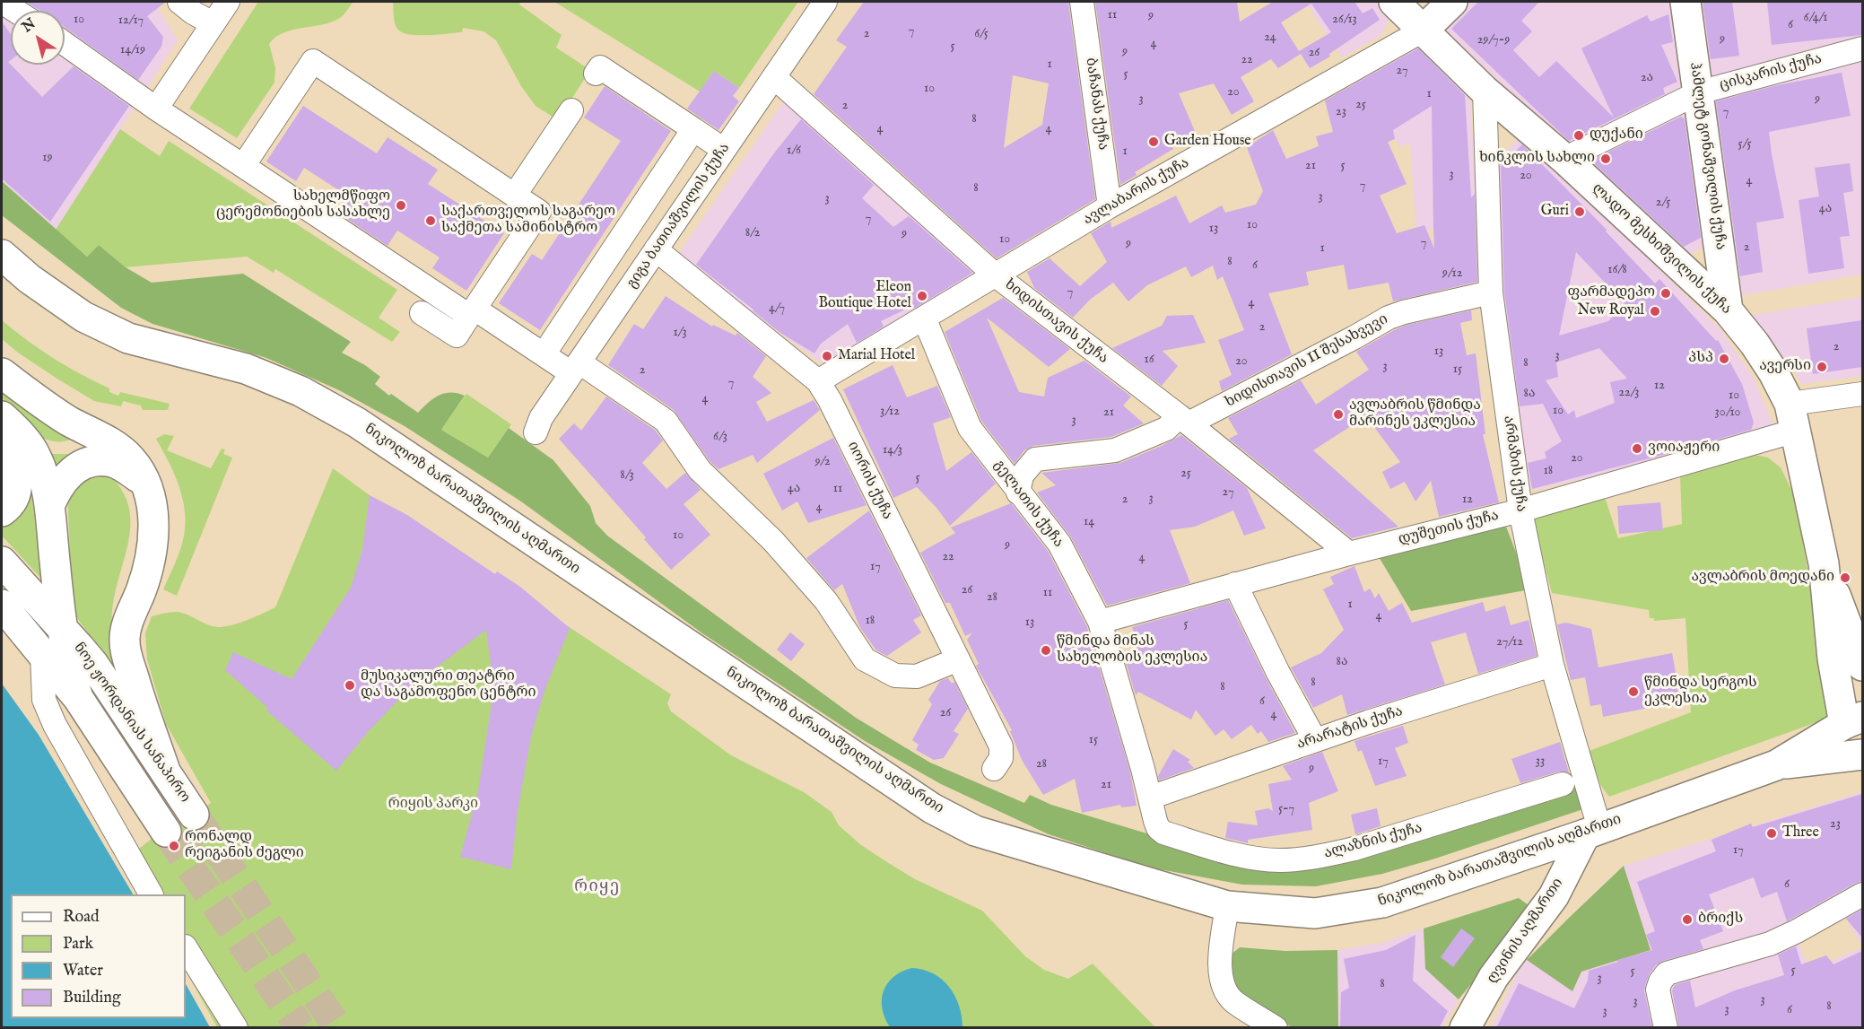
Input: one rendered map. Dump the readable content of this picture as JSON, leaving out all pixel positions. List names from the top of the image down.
{
  "streets": {
    "main road": [
      "ჰამლეტ გონაშვილის ქუჩა",
      "ავლაბარის ქუჩა",
      "ლადო მესხიშვილის ქუჩა",
      "ნიკოლოზ ბარათაშვილის აღმართი",
      "ნოე ჟორდანიას სანაპირო",
      "ღვინის აღმართი"
    ],
    "street": [
      "ცისკარის ქუჩა",
      "ბაჩანას ქუჩა",
      "გიგა ბათიაშვილის ქუჩა",
      "ხიდისთავის ქუჩა",
      "ხიდისთავის II შესახვევი",
      "არმაზის ქუჩა",
      "იორის ქუჩა",
      "გელათის ქუჩა",
      "დუშეთის ქუჩა",
      "არარატის ქუჩა",
      "ალაზნის ქუჩა"
    ]
  },
  "crossings": [
    ["ცისკარის ქუჩა", "ჰამლეტ გონაშვილის ქუჩა"],
    ["ცისკარის ქუჩა", "ლადო მესხიშვილის ქუჩა"],
    ["ბაჩანას ქუჩა", "ავლაბარის ქუჩა"],
    ["ჰამლეტ გონაშვილის ქუჩა", "ლადო მესხიშვილის ქუჩა"],
    ["ავლაბარის ქუჩა", "ლადო მესხიშვილის ქუჩა"],
    ["ავლაბარის ქუჩა", "ხიდისთავის ქუჩა"],
    ["ავლაბარის ქუჩა", "იორის ქუჩა"],
    ["ავლაბარის ქუჩა", "გელათის ქუჩა"],
    ["გიგა ბათიაშვილის ქუჩა", "ხიდისთავის ქუჩა"],
    ["გიგა ბათიაშვილის ქუჩა", "იორის ქუჩა"],
    ["ლადო მესხიშვილის ქუჩა", "არმაზის ქუჩა"],
    ["ლადო მესხიშვილის ქუჩა", "ნიკოლოზ ბარათაშვილის აღმართი"],
    ["ლადო მესხიშვილის ქუჩა", "დუშეთის ქუჩა"],
    ["ხიდისთავის ქუჩა", "ხიდისთავის II შესახვევი"],
    ["ხიდისთავის ქუჩა", "დუშეთის ქუჩა"],
    ["ხიდისთავის II შესახვევი", "არმაზის ქუჩა"],
    ["ხიდისთავის II შესახვევი", "გელათის ქუჩა"],
    ["არმაზის ქუჩა", "ნიკოლოზ ბარათაშვილის აღმართი"],
    ["არმაზის ქუჩა", "დუშეთის ქუჩა"],
    ["არმაზის ქუჩა", "არარატის ქუჩა"],
    ["არმაზის ქუჩა", "ღვინის აღმართი"],
    ["ნიკოლოზ ბარათაშვილის აღმართი", "ღვინის აღმართი"],
    ["გელათის ქუჩა", "დუშეთის ქუჩა"],
    ["გელათის ქუჩა", "არარატის ქუჩა"],
    ["გელათის ქუჩა", "ალაზნის ქუჩა"]
  ],
  "districts": ["რიყე"],
  "parks": ["რიყის პარკი"],
  "places": [
    "დუქანი",
    "Garden House",
    "ხინკლის სახლი",
    "სახელმწიფო ცერემონიების სასახლე",
    "Guri",
    "საქართველოს საგარეო საქმეთა სამინისტრო",
    "ფარმადეპო",
    "Eleon Boutique Hotel",
    "New Royal",
    "Marial Hotel",
    "პსპ",
    "ავერსი",
    "ავლაბრის წმინდა მარინეს ეკლესია",
    "ვოიაჟერი",
    "ავლაბრის მოედანი",
    "წმინდა მინას სახელობის ეკლესია",
    "მუსიკალური თეატრი და საგამოფენო ცენტრი",
    "წმინდა სერგოს ეკლესია",
    "Three",
    "რონალდ რეიგანის ძეგლი",
    "ბრიქს"
  ],
  "house_numbers": [
    "11",
    "9",
    "6/4/1",
    "10",
    "26/13",
    "12/17",
    "6",
    "7",
    "2",
    "6/5",
    "24",
    "9",
    "29/7-9",
    "4",
    "5",
    "14/19",
    "9",
    "26",
    "22",
    "1",
    "27",
    "5",
    "2ა",
    "10",
    "20",
    "1",
    "3",
    "9",
    "25",
    "2",
    "23",
    "7",
    "8",
    "4",
    "4",
    "5/5",
    "1/6",
    "1",
    "19",
    "21",
    "5",
    "3",
    "20",
    "4",
    "7",
    "8",
    "3",
    "3",
    "2/5",
    "4ა",
    "7",
    "10",
    "13",
    "8/2",
    "9",
    "10",
    "7",
    "9",
    "2",
    "1",
    "8",
    "6",
    "16/8",
    "9/12",
    "7",
    "4",
    "4/7",
    "2",
    "1/3",
    "2",
    "13",
    "3",
    "16",
    "20",
    "8",
    "3",
    "15",
    "2",
    "7",
    "12",
    "22/3",
    "8ა",
    "10",
    "4",
    "10",
    "3/12",
    "21",
    "30/10",
    "3",
    "6/3",
    "14/3",
    "20",
    "9/2",
    "18",
    "25",
    "8/3",
    "5",
    "4ა",
    "11",
    "27",
    "3",
    "2",
    "12",
    "4",
    "14",
    "10",
    "9",
    "22",
    "4",
    "17",
    "26",
    "11",
    "28",
    "1",
    "4",
    "18",
    "13",
    "5",
    "27/12",
    "8ა",
    "8",
    "8",
    "6",
    "26",
    "4",
    "15",
    "17",
    "33",
    "28",
    "9",
    "21",
    "5-7",
    "23",
    "17",
    "6",
    "5",
    "5",
    "3",
    "8",
    "3",
    "3",
    "8",
    "3",
    "6",
    "3"
  ],
  "legend": [
    "Road",
    "Park",
    "Water",
    "Building"
  ],
  "north": "top left"
}
